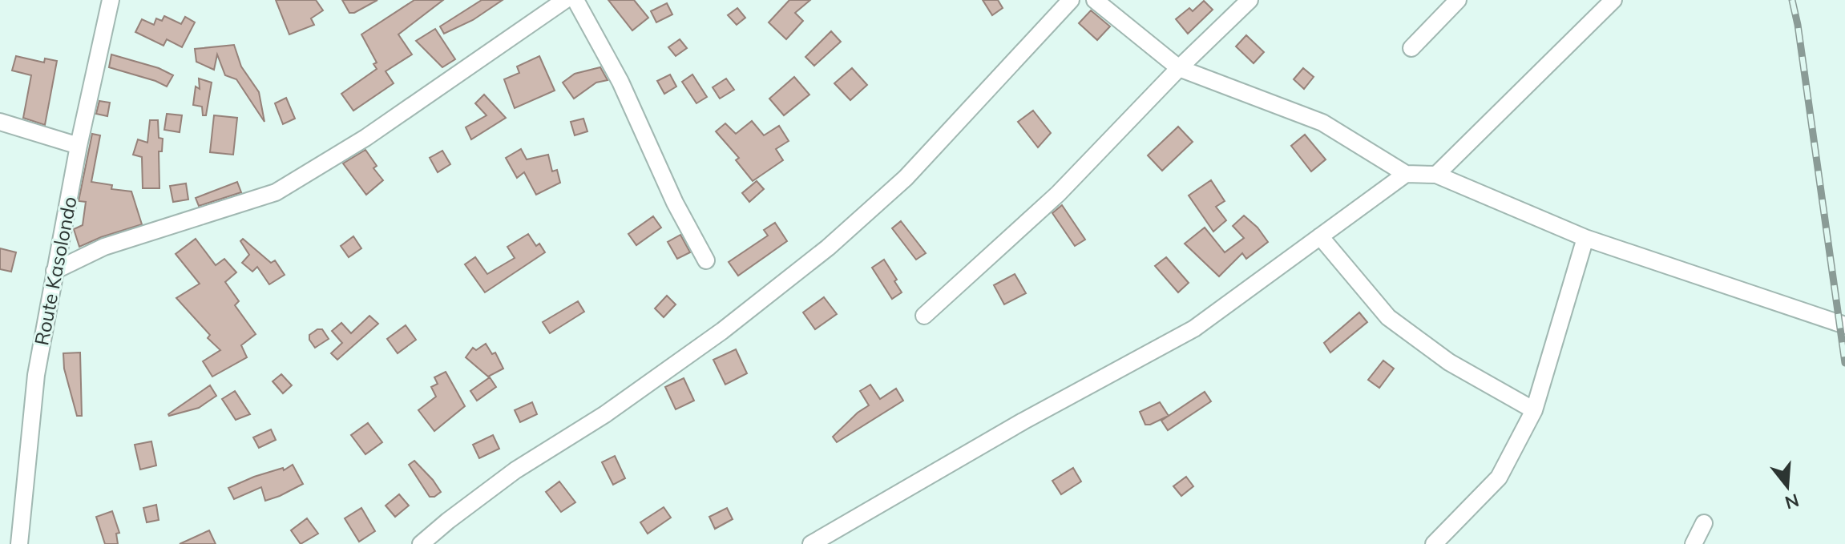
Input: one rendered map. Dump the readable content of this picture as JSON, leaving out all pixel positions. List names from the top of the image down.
{
  "streets": {
    "street": ["Route Kasolondo"]
  },
  "north": "bottom"
}
